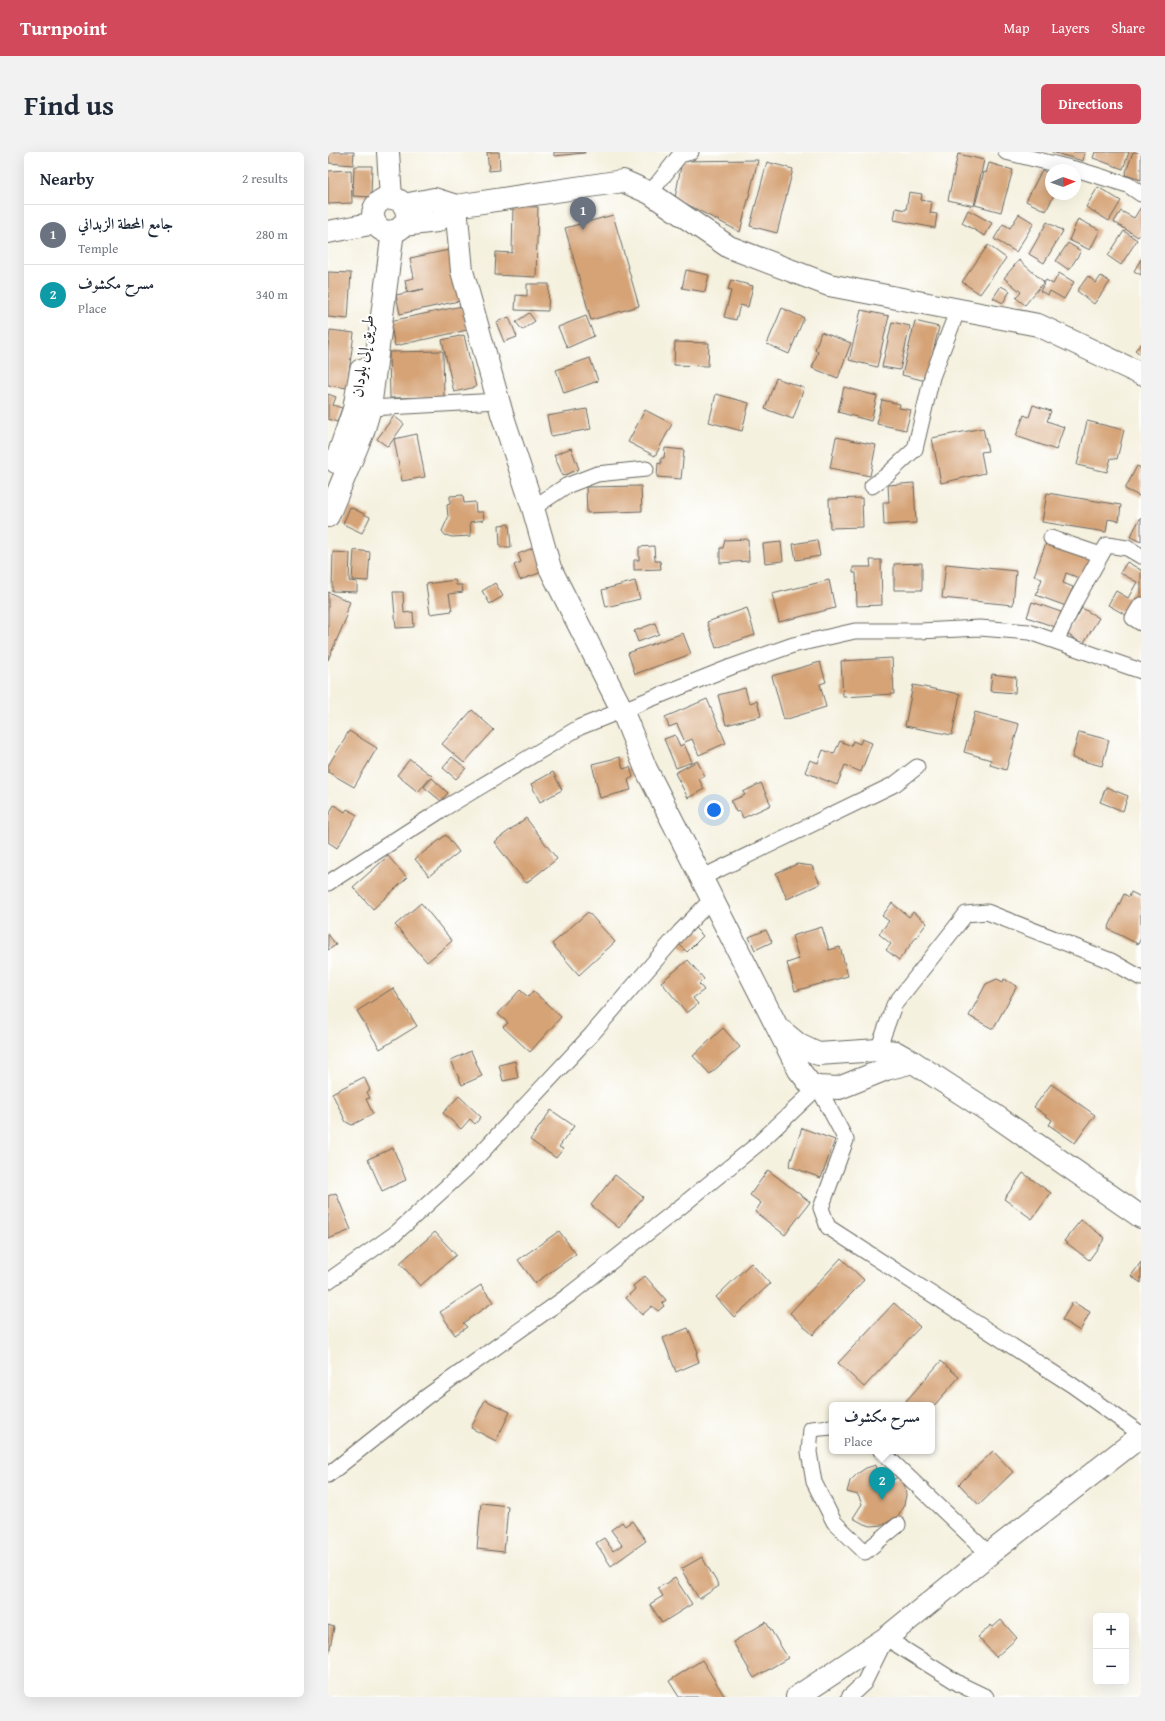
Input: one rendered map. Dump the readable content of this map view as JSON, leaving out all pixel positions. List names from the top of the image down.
{
  "streets": {
    "street": ["طريق إلى بلودان"]
  },
  "north": "right",
  "page": {
    "header": "Turnpoint",
    "nav": ["Map", "Layers", "Share"],
    "title": "Find us",
    "buttons": "Directions",
    "heading": ["Nearby", "2 results"],
    "pins": ["1", "2"],
    "list": [
      {
        "mark": "1",
        "name": "جامع المحطة الزبداني",
        "note": "Temple",
        "value": "280 m"
      },
      {
        "mark": "2",
        "name": "مسرح مكشوف",
        "note": "Place",
        "value": "340 m"
      }
    ],
    "popup": ["مسرح مكشوف", "Place"],
    "map_buttons": ["+", "−"]
  }
}
